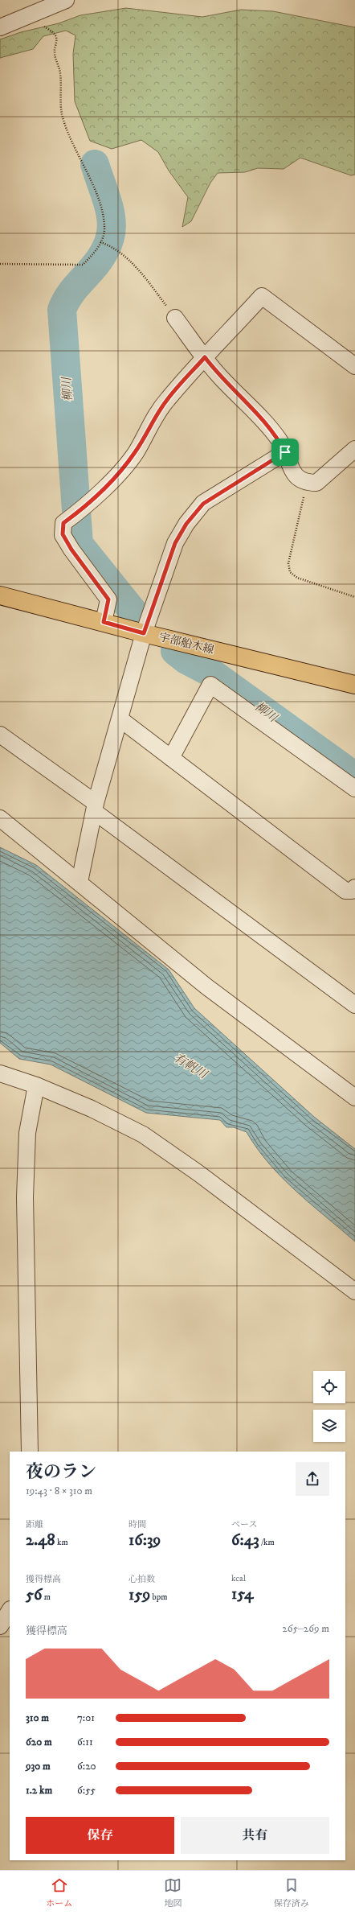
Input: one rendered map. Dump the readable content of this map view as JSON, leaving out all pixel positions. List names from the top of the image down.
{
  "streets": {
    "main road": ["宇部船木線"]
  },
  "water": ["柳川", "有帆川"],
  "page": {
    "heading": ["夜のラン", "19:43 · 8 × 310 m"],
    "stats": [
      ["距離", "2.48 km"],
      ["時間", "16:39"],
      ["ペース", "6:43 /km"],
      ["獲得標高", "56 m"],
      ["心拍数", "159 bpm"],
      ["kcal", "154"]
    ],
    "chart": ["獲得標高", "265–269 m"],
    "list": [
      {
        "name": "310 m",
        "note": "7:01"
      },
      {
        "name": "620 m",
        "note": "6:11"
      },
      {
        "name": "930 m",
        "note": "6:20"
      },
      {
        "name": "1.2 km",
        "note": "6:55"
      }
    ],
    "buttons": ["保存", "共有"],
    "tabs": ["ホーム", "地図", "保存済み"]
  }
}
